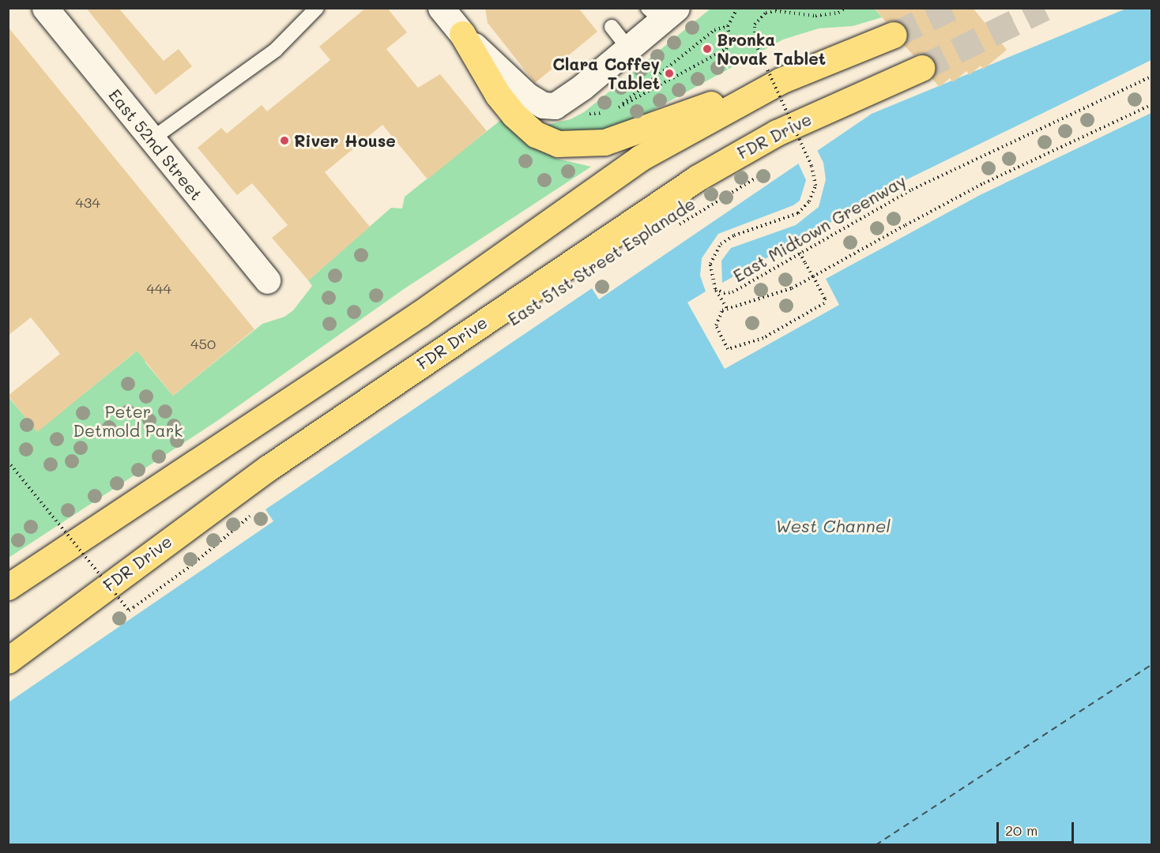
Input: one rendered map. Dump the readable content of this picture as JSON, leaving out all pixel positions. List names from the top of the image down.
{
  "streets": {
    "highway": ["FDR Drive"],
    "street": ["East 52nd Street"],
    "path": ["East Midtown Greenway", "East 51st Street Esplanade"]
  },
  "water": ["West Channel"],
  "parks": ["Peter Detmold Park"],
  "places": ["Bronka Novak Tablet", "Clara Coffey Tablet", "River House"],
  "house_numbers": ["434", "444", "450"],
  "scale_bar": "20 m"
}
